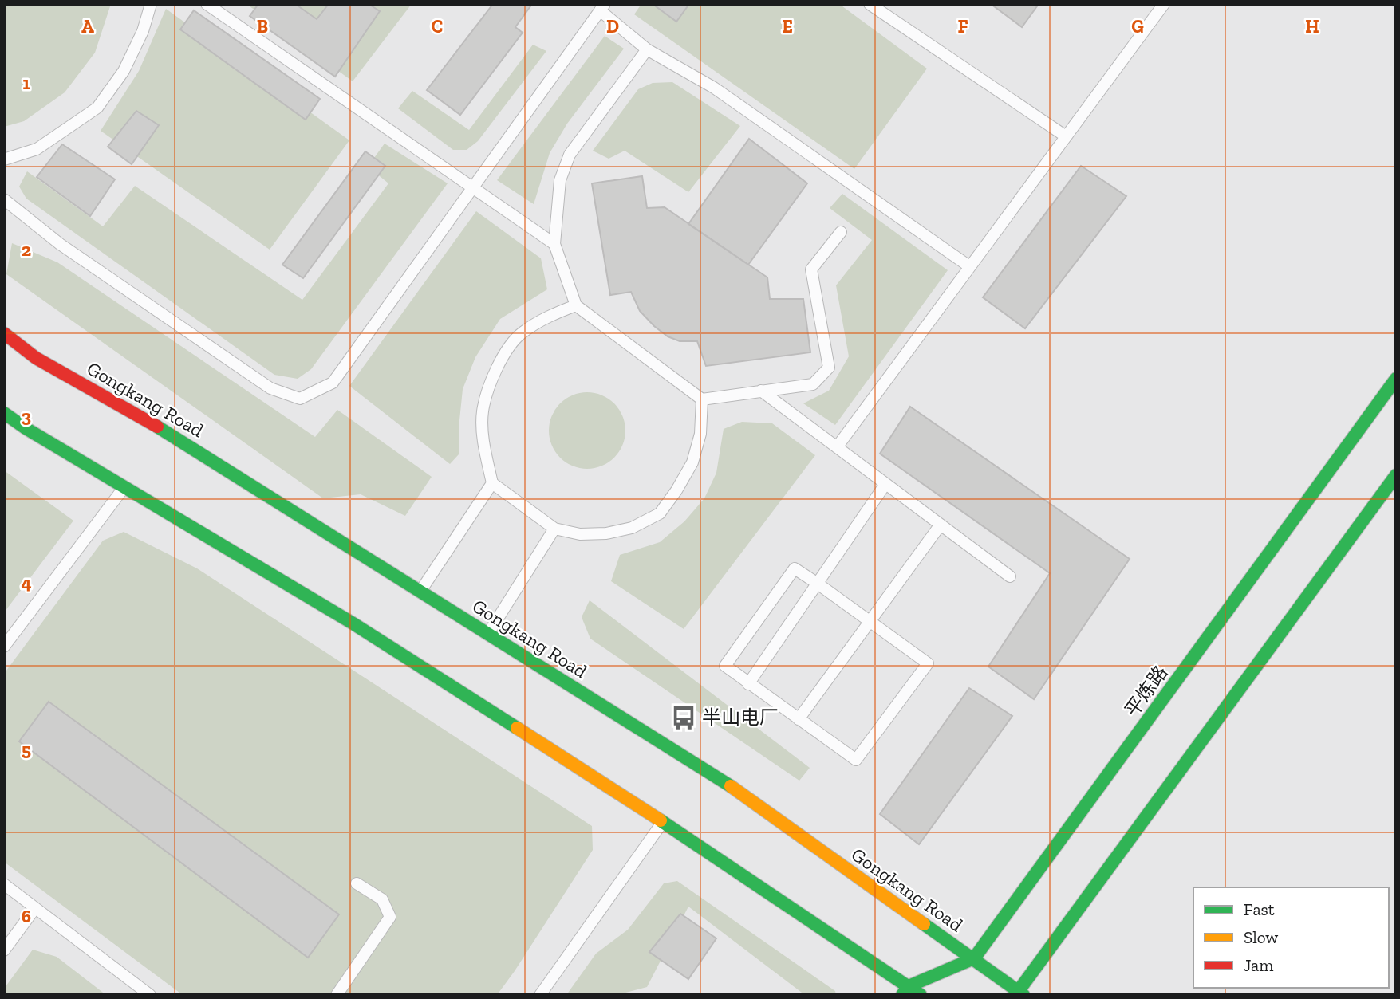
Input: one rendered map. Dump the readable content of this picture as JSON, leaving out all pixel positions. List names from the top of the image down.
{
  "streets": {
    "main road": ["Gongkang Road", "平炼路"]
  },
  "crossings": [
    ["Gongkang Road", "平炼路"]
  ],
  "places": {
    "bus stop": ["半山电厂"]
  },
  "legend": ["Fast", "Slow", "Jam"],
  "grid": {
    "columns": [
      "A",
      "B",
      "C",
      "D",
      "E",
      "F",
      "G",
      "H"
    ],
    "rows": [
      "1",
      "2",
      "3",
      "4",
      "5",
      "6"
    ]
  }
}
